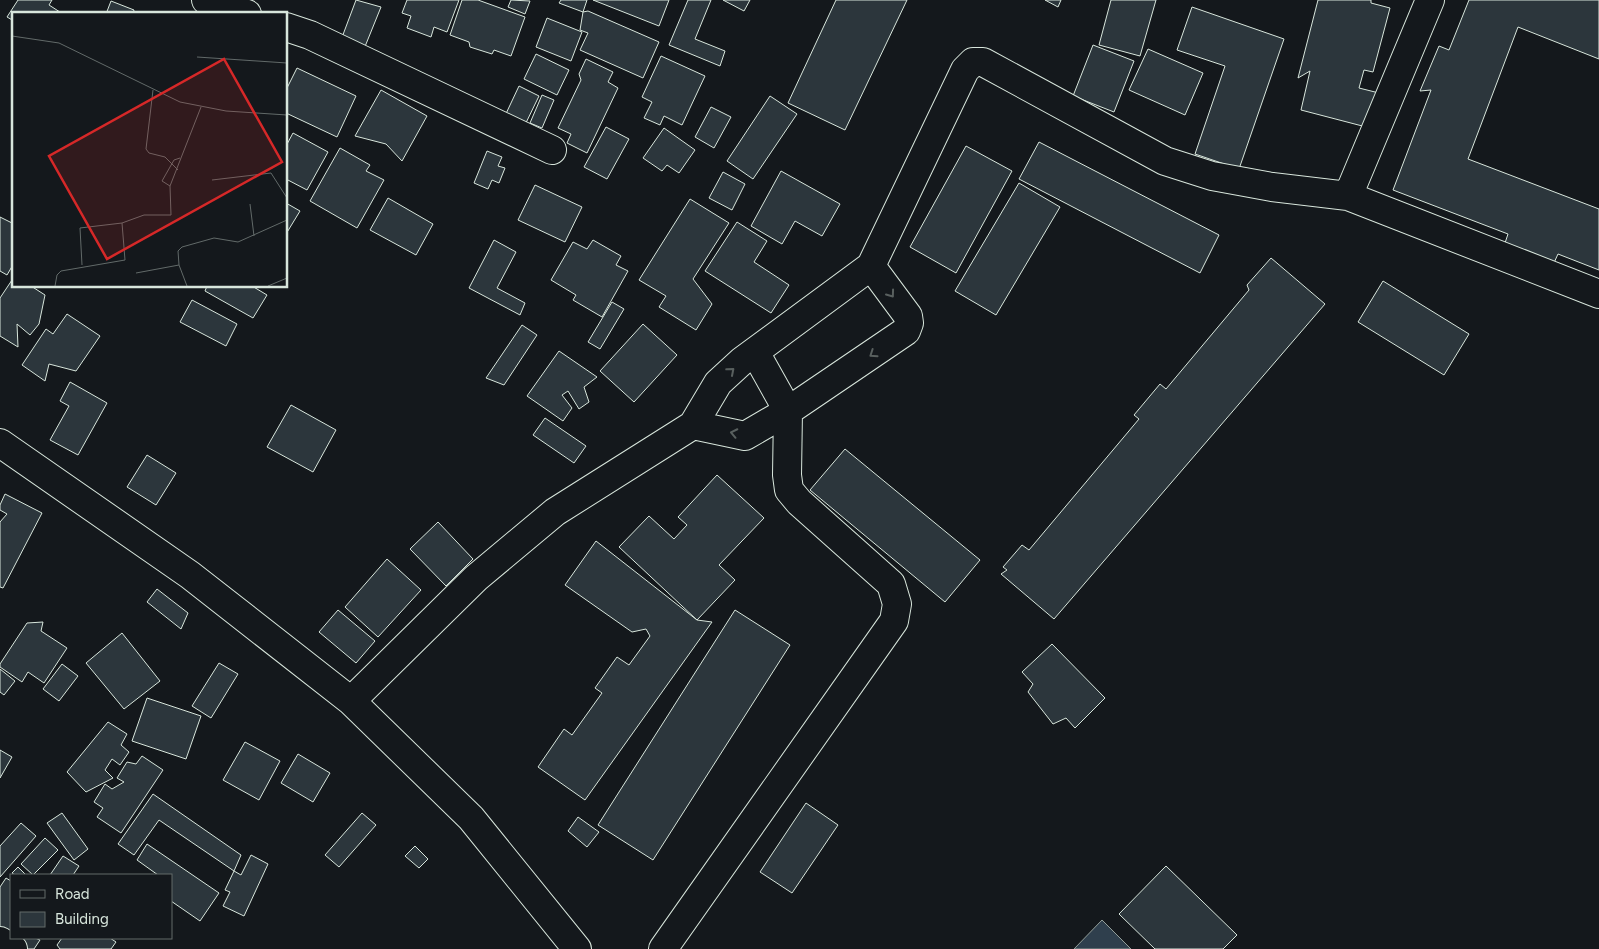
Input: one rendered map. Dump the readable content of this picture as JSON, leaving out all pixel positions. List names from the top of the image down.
{
  "legend": ["Road", "Building"]
}
